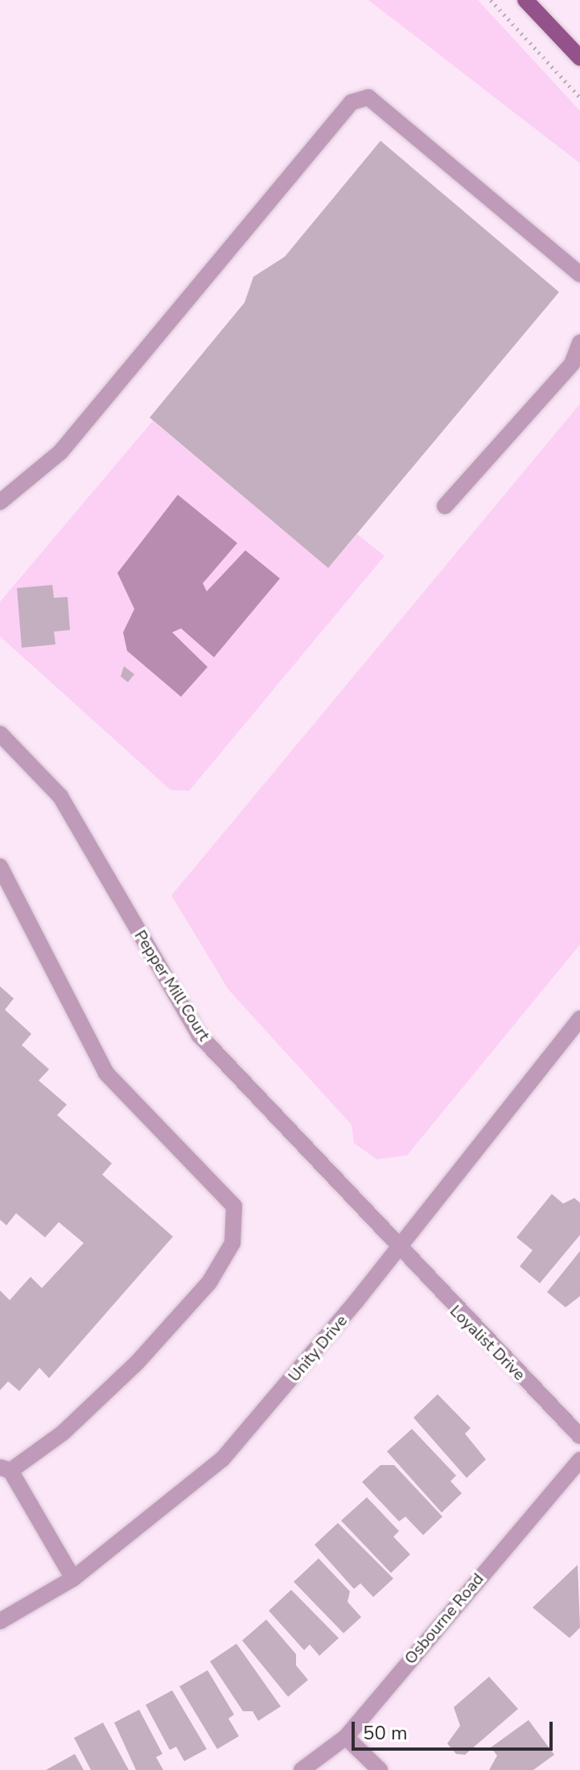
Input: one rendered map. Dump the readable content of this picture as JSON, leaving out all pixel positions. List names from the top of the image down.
{
  "streets": {
    "street": [
      "Pepper Mill Court",
      "Loyalist Drive",
      "Unity Drive",
      "Osbourne Road"
    ]
  },
  "crossings": [
    ["Pepper Mill Court", "Loyalist Drive"],
    ["Pepper Mill Court", "Unity Drive"],
    ["Loyalist Drive", "Unity Drive"]
  ],
  "scale_bar": "50 m"
}
